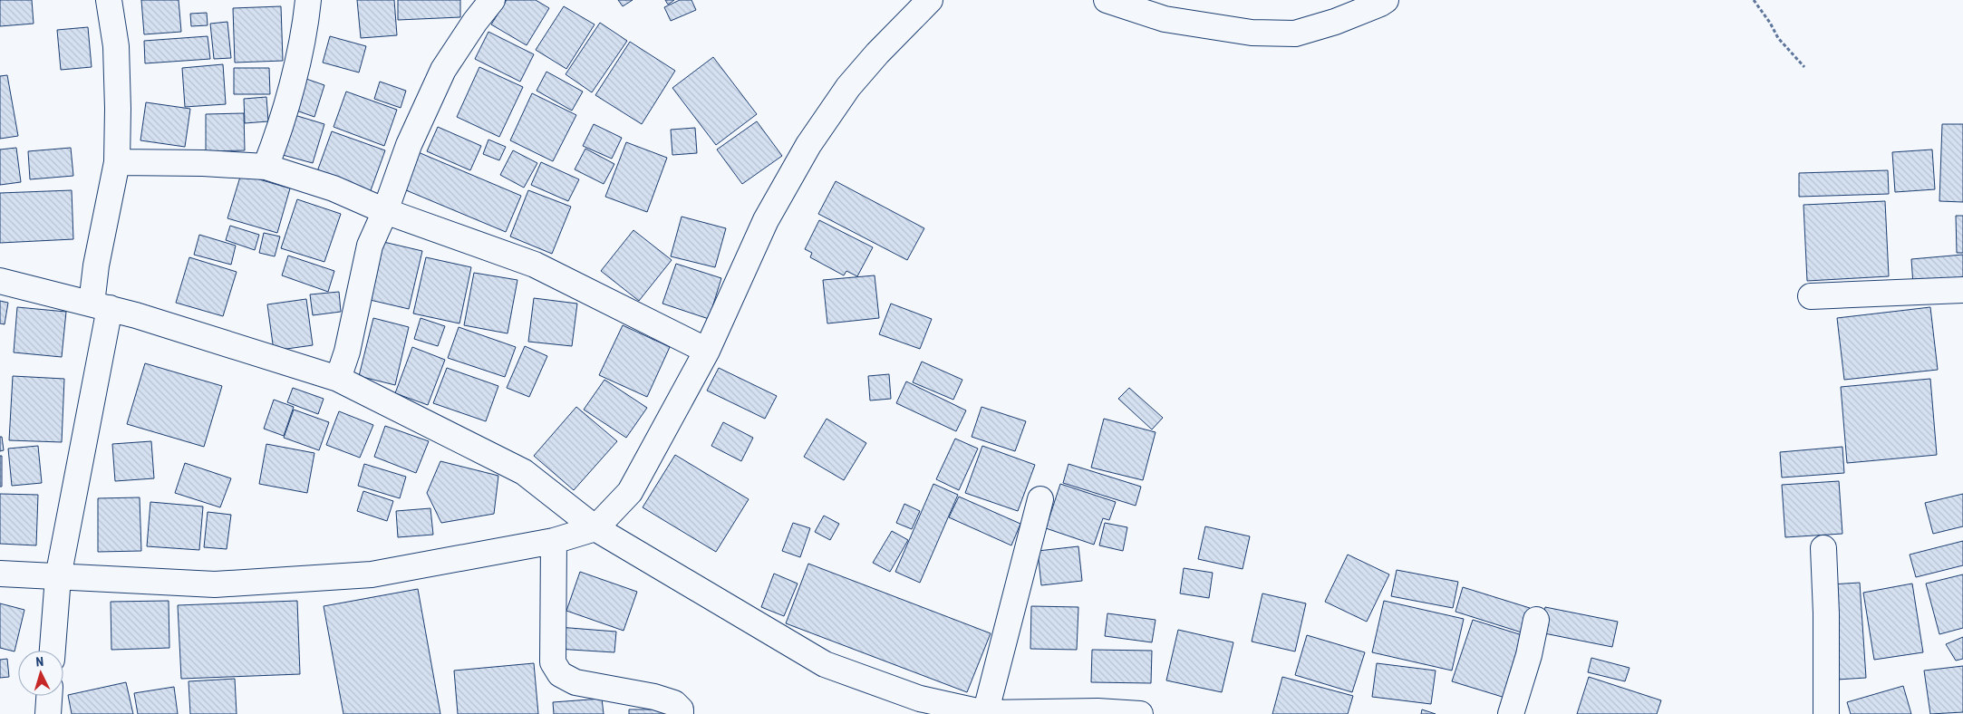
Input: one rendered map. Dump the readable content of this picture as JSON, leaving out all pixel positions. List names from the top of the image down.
{
  "north": "top"
}
